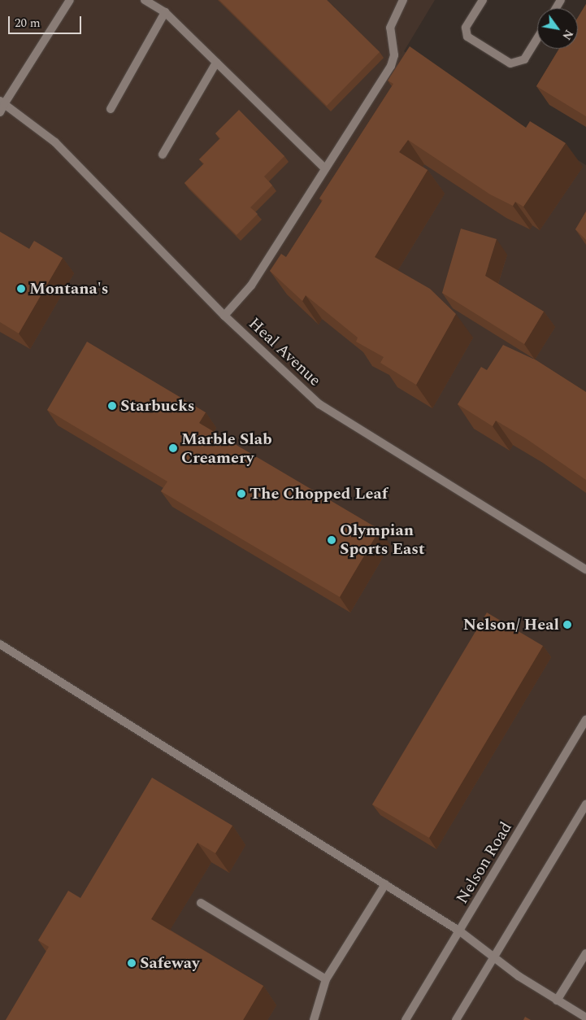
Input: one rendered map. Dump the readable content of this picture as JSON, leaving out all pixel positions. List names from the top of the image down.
{
  "streets": {
    "street": ["Heal Avenue", "Nelson Road"]
  },
  "places": [
    "Montana's",
    "Starbucks",
    "Marble Slab Creamery",
    "The Chopped Leaf",
    "Olympian Sports East",
    "Nelson/ Heal",
    "Safeway"
  ],
  "scale_bar": "20 m",
  "north": "bottom right"
}
